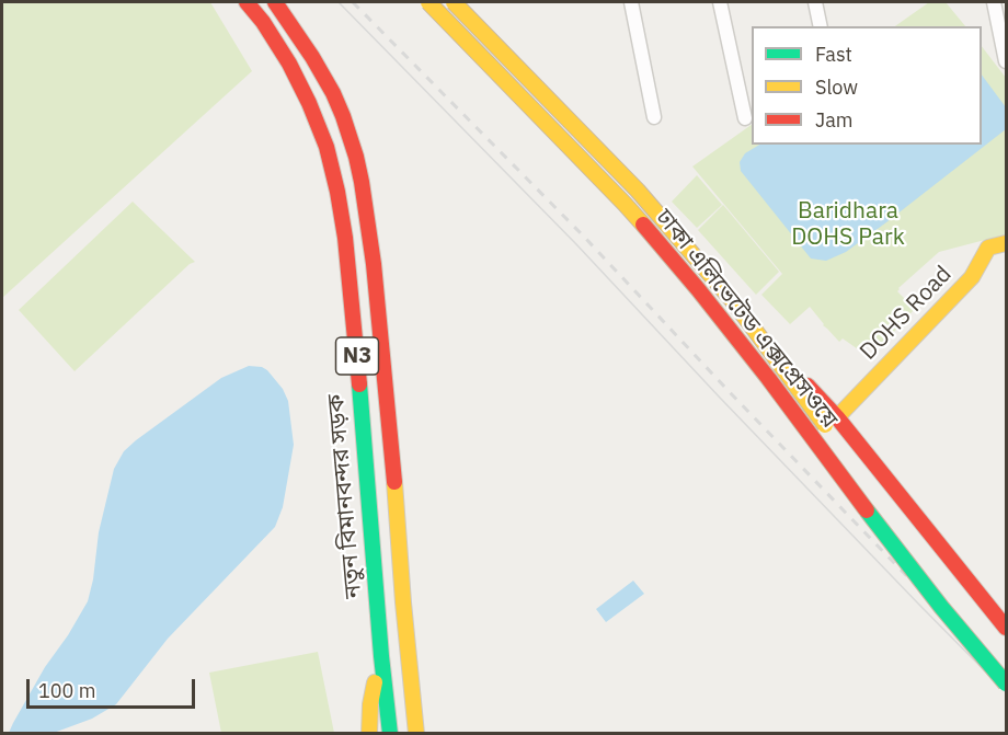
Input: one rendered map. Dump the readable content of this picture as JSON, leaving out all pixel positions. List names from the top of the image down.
{
  "streets": {
    "main road": [
      "DOHS Road",
      "ঢাকা এলিভেটেড এক্সপ্রেসওয়ে",
      "N3",
      "নতুন বিমানবন্দর সড়ক"
    ]
  },
  "parks": ["Baridhara DOHS Park"],
  "legend": ["Fast", "Slow", "Jam"],
  "scale_bar": "100 m"
}
